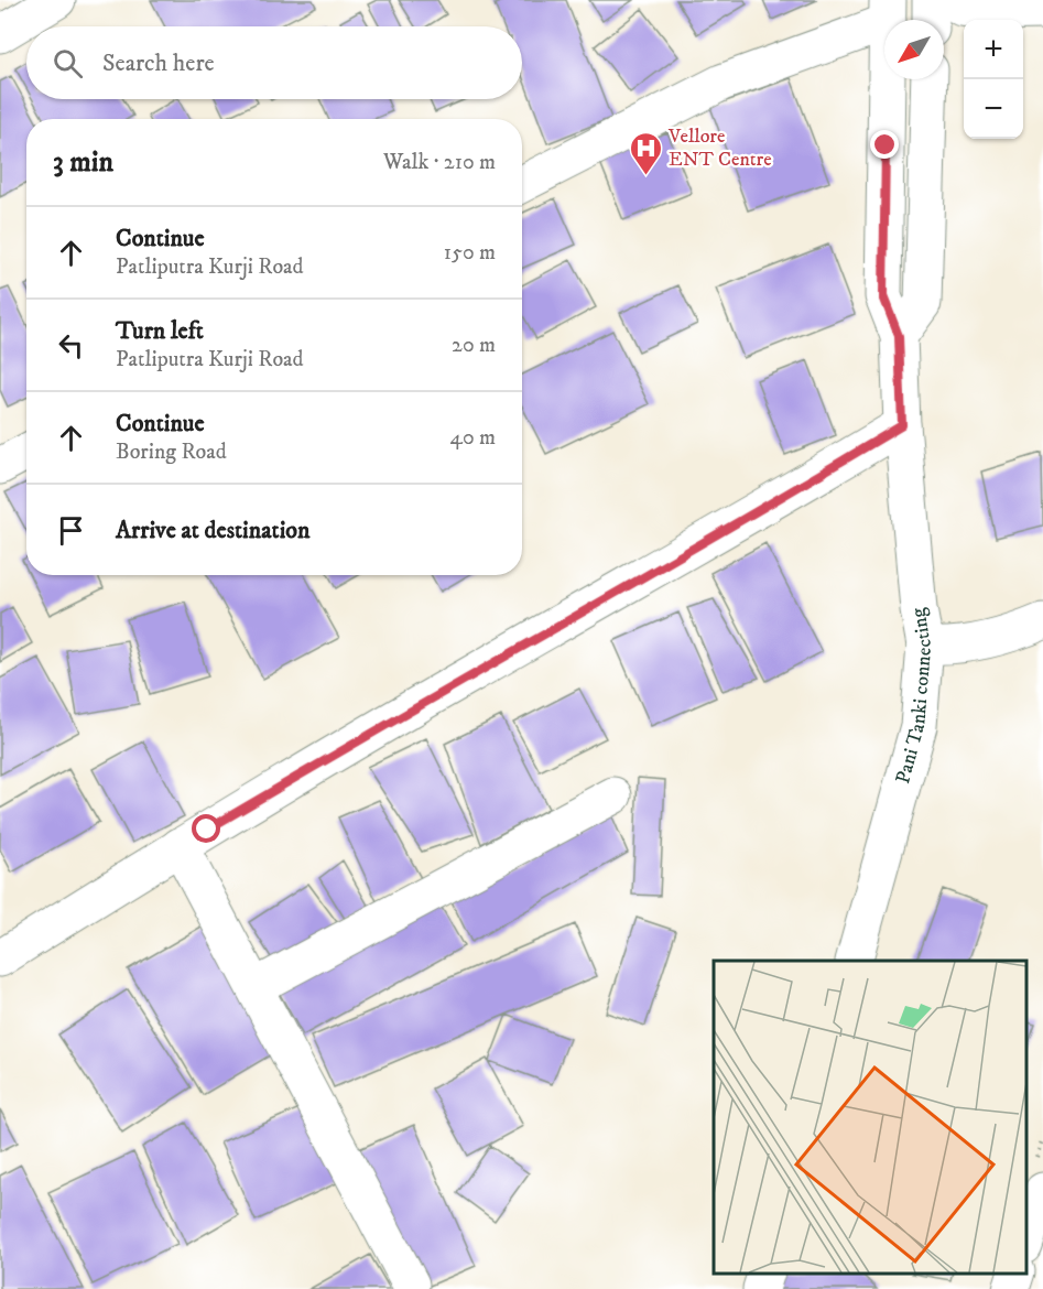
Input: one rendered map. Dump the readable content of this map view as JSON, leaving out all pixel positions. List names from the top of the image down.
{
  "streets": {
    "street": ["Pani Tanki connecting"]
  },
  "places": {
    "hospital": ["Vellore ENT Centre"]
  },
  "north": "bottom left",
  "page": {
    "map_buttons": ["+", "−"],
    "search": "Search here",
    "heading": ["3 min", "Walk · 210 m"],
    "list": [
      ["Continue", "Patliputra Kurji Road", "150 m"],
      ["Turn left", "Patliputra Kurji Road", "20 m"],
      ["Continue", "Boring Road", "40 m"],
      "Arrive at destination"
    ]
  }
}
